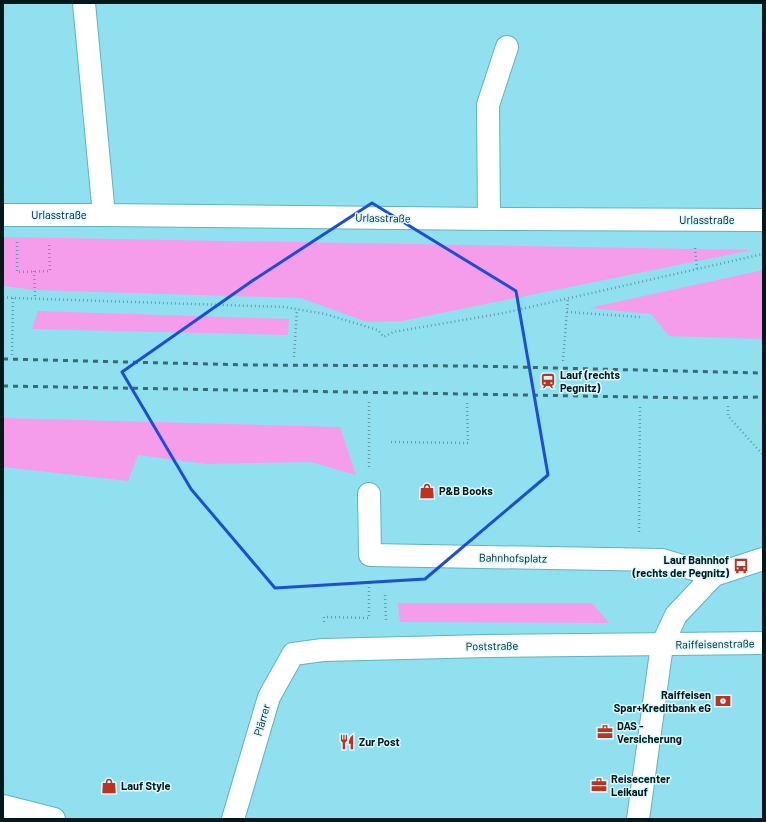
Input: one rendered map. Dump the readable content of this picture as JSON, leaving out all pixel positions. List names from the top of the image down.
{
  "streets": {
    "street": [
      "Urlasstraße",
      "Bahnhofsplatz",
      "Raiffeisenstraße",
      "Poststraße",
      "Plärrer"
    ]
  },
  "crossings": [
    ["Bahnhofsplatz", "Raiffeisenstraße"],
    ["Raiffeisenstraße", "Poststraße"],
    ["Poststraße", "Plärrer"]
  ],
  "places": {
    "station": ["Lauf (rechts Pegnitz)"],
    "shop": ["P&B Books", "Lauf Style"],
    "bus stop": ["Lauf Bahnhof (rechts der Pegnitz)"],
    "bank": ["Raiffeisen Spar+Kreditbank eG"],
    "office": ["DAS - Versicherung", "Reisecenter Leikauf"],
    "restaurant": ["Zur Post"]
  }
}
